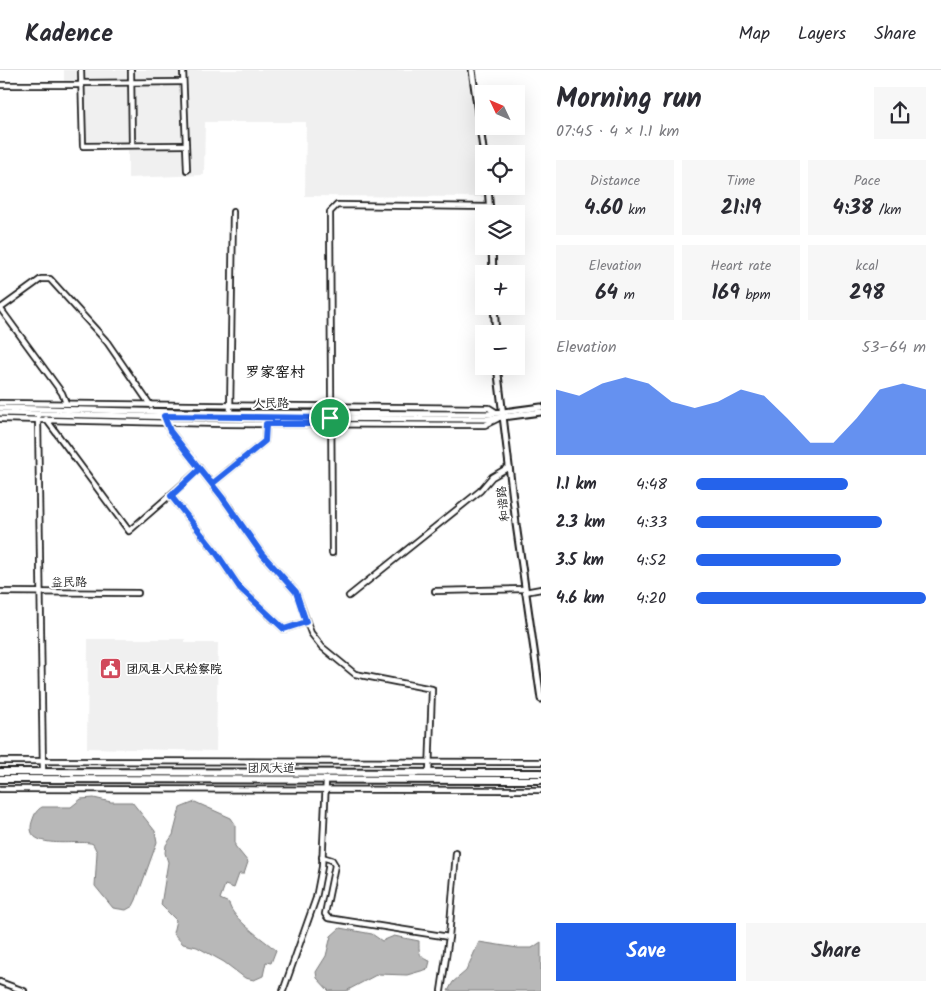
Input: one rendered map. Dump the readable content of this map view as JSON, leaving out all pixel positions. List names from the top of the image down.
{
  "streets": {
    "main road": ["团风大道"],
    "street": ["人民路", "和谐路", "益民路"]
  },
  "crossings": [
    ["人民路", "和谐路"]
  ],
  "districts": ["罗家窑村"],
  "places": {
    "public building": ["团风县人民检察院"]
  },
  "north": "top left",
  "page": {
    "header": "Kadence",
    "nav": ["Map", "Layers", "Share"],
    "heading": ["Morning run", "07:45 · 4 × 1.1 km"],
    "map_buttons": ["+", "−"],
    "stats": [
      ["Distance", "4.60 km"],
      ["Time", "21:19"],
      ["Pace", "4:38 /km"],
      ["Elevation", "64 m"],
      ["Heart rate", "169 bpm"],
      ["kcal", "298"]
    ],
    "chart": ["Elevation", "53–64 m"],
    "list": [
      {
        "name": "1.1 km",
        "note": "4:48"
      },
      {
        "name": "2.3 km",
        "note": "4:33"
      },
      {
        "name": "3.5 km",
        "note": "4:52"
      },
      {
        "name": "4.6 km",
        "note": "4:20"
      }
    ],
    "buttons": ["Save", "Share"]
  }
}
